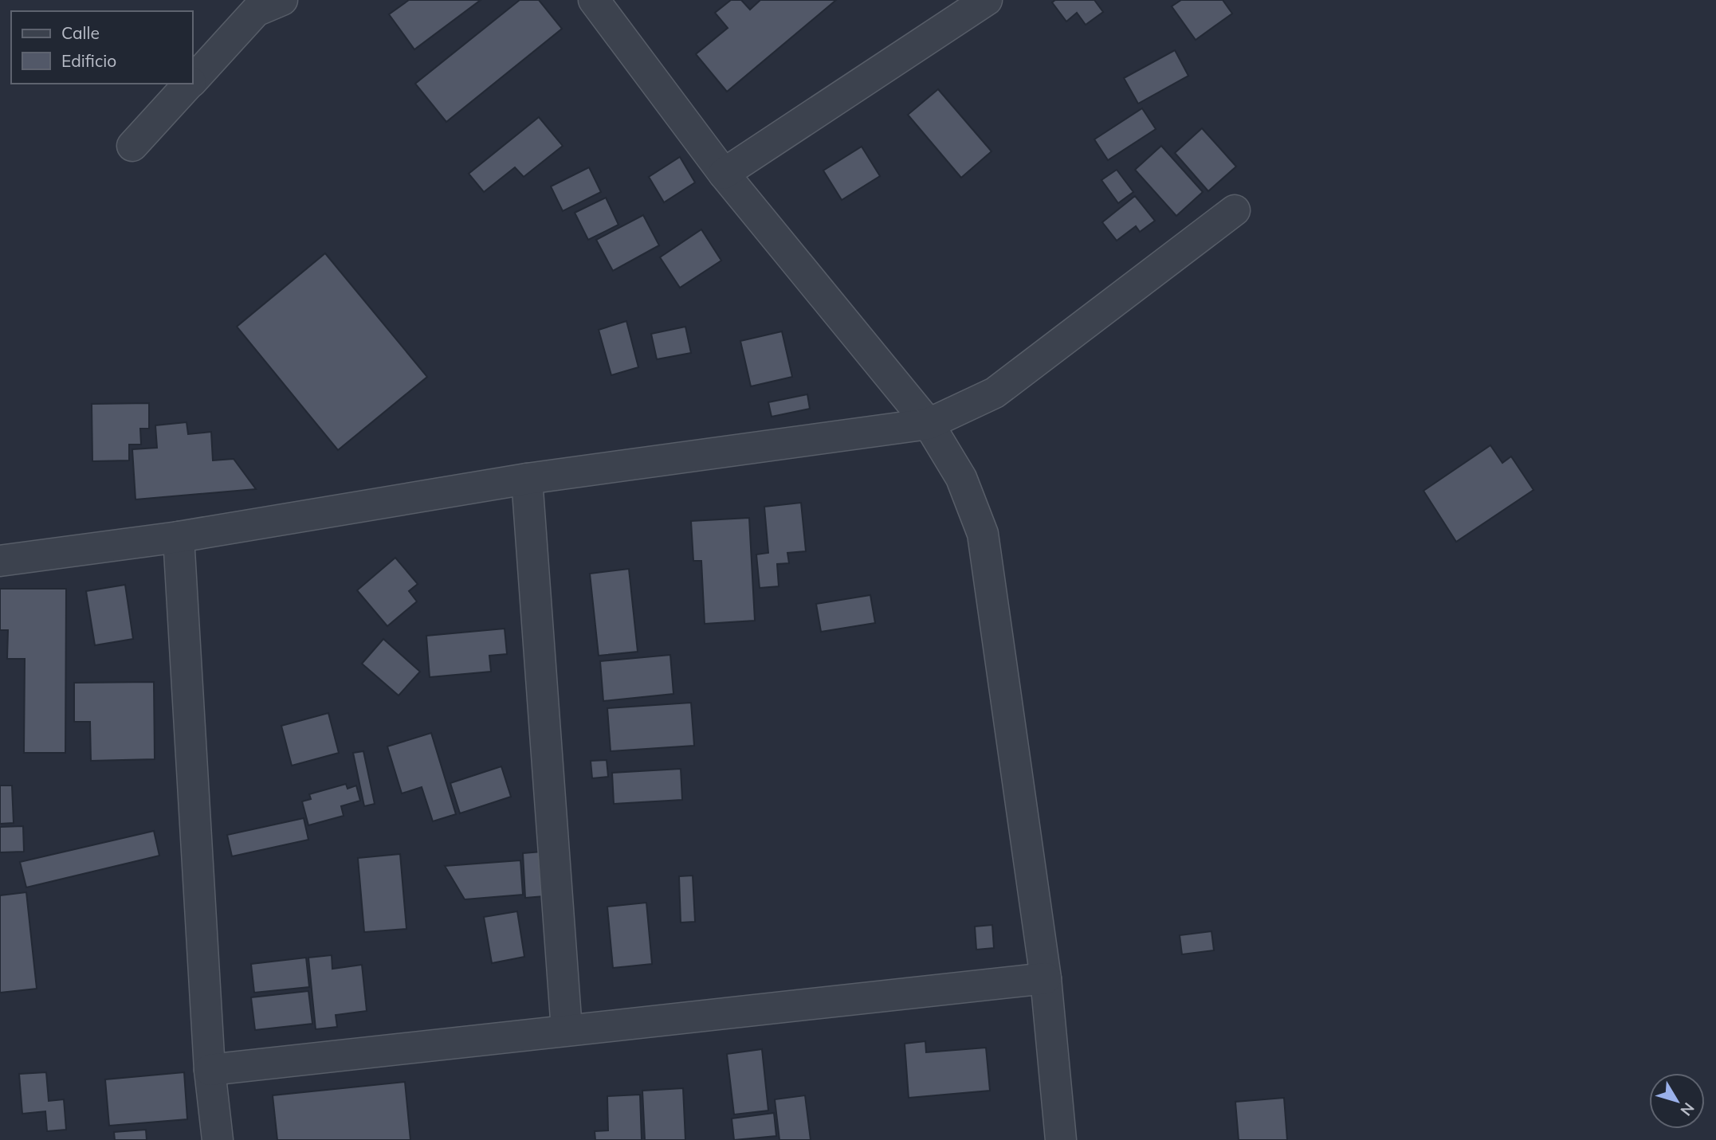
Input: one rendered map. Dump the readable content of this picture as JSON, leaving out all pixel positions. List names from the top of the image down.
{
  "legend": ["Calle", "Edificio"],
  "north": "bottom right"
}
